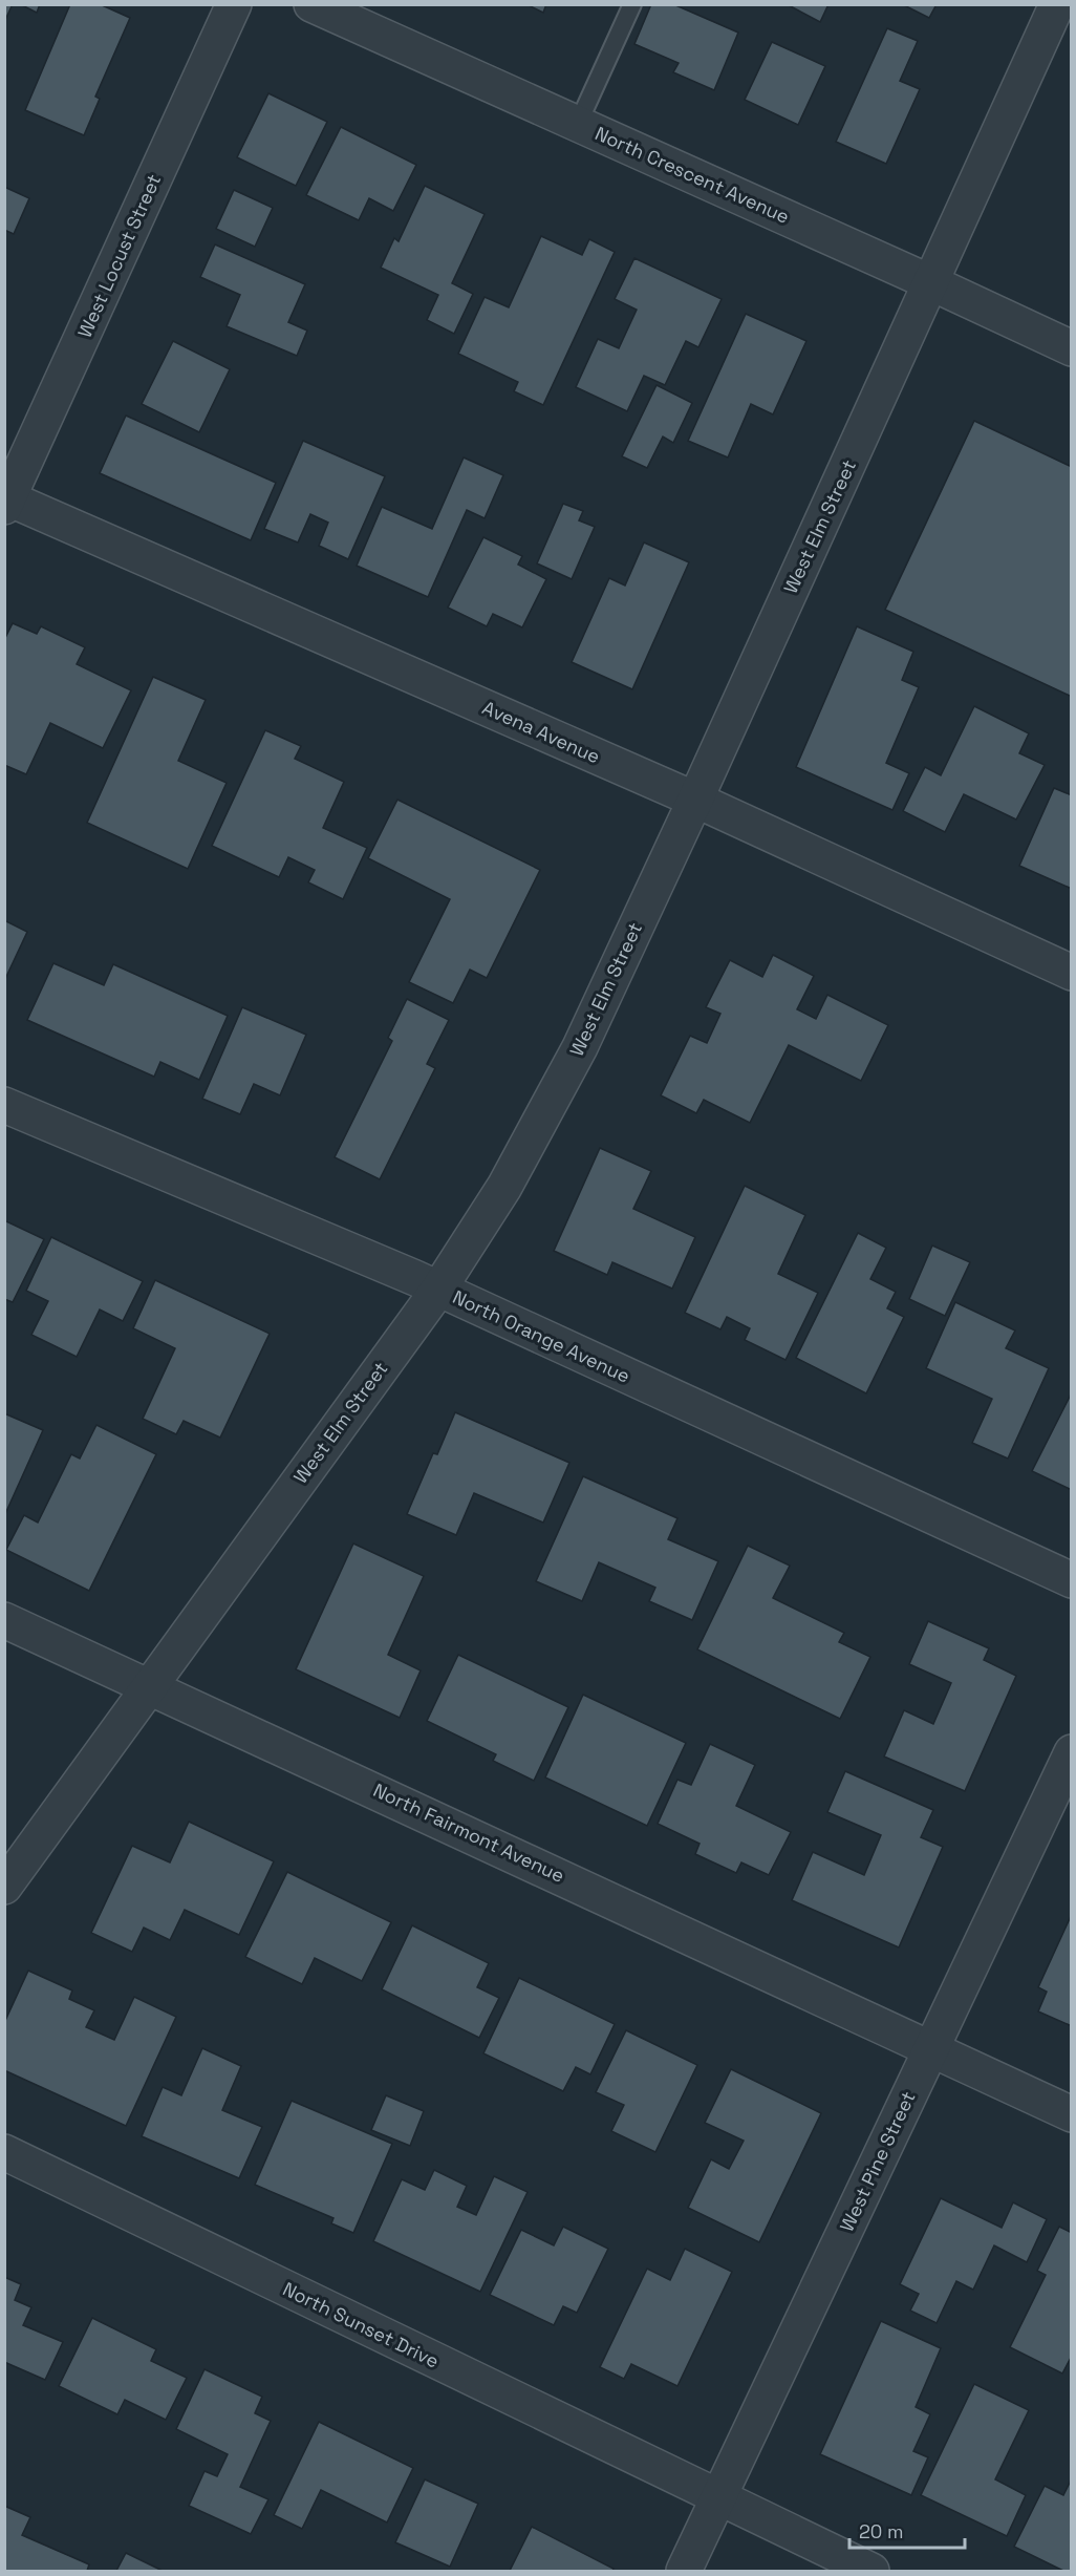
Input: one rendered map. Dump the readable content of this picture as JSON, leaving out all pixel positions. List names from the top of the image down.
{
  "streets": {
    "street": [
      "North Crescent Avenue",
      "West Locust Street",
      "West Elm Street",
      "Avena Avenue",
      "North Orange Avenue",
      "North Fairmont Avenue",
      "West Pine Street",
      "North Sunset Drive"
    ]
  },
  "crossings": [
    ["North Crescent Avenue", "West Elm Street"],
    ["West Locust Street", "Avena Avenue"],
    ["West Elm Street", "Avena Avenue"],
    ["West Elm Street", "North Orange Avenue"],
    ["West Elm Street", "North Fairmont Avenue"],
    ["North Fairmont Avenue", "West Pine Street"],
    ["West Pine Street", "North Sunset Drive"]
  ],
  "scale_bar": "20 m"
}
